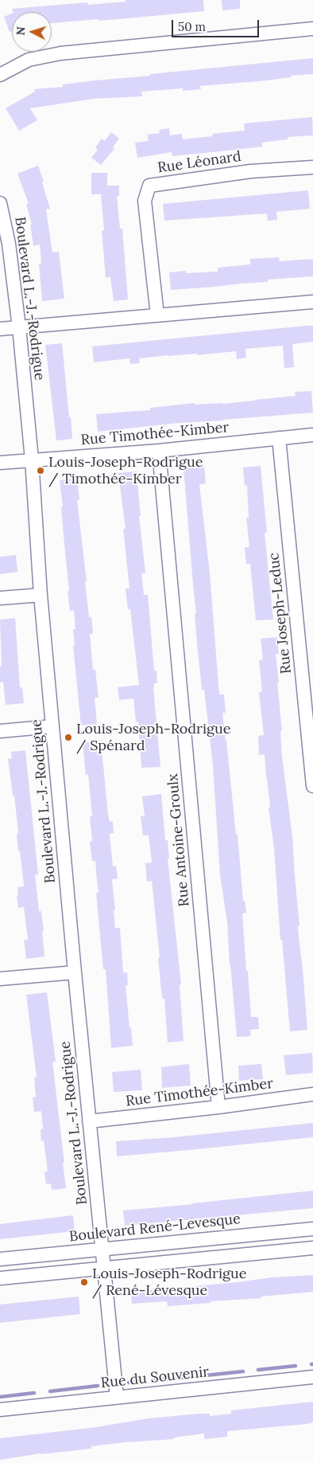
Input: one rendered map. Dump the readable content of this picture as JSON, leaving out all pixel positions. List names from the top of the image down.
{
  "streets": {
    "street": [
      "Rue Léonard",
      "Boulevard L.-J.-Rodrigue",
      "Rue Timothée-Kimber",
      "Rue Joseph-Leduc",
      "Rue Antoine-Groulx",
      "Boulevard René-Levesque",
      "Rue du Souvenir"
    ]
  },
  "crossings": [
    ["Boulevard L.-J.-Rodrigue", "Rue Timothée-Kimber"],
    ["Boulevard L.-J.-Rodrigue", "Boulevard René-Levesque"],
    ["Boulevard L.-J.-Rodrigue", "Rue du Souvenir"],
    ["Rue Timothée-Kimber", "Rue Joseph-Leduc"],
    ["Rue Timothée-Kimber", "Rue Antoine-Groulx"]
  ],
  "places": ["Louis-Joseph-Rodrigue / Timothée-Kimber", "Louis-Joseph-Rodrigue / Spénard", "Louis-Joseph-Rodrigue / René-Lévesque"],
  "scale_bar": "50 m",
  "north": "left"
}
